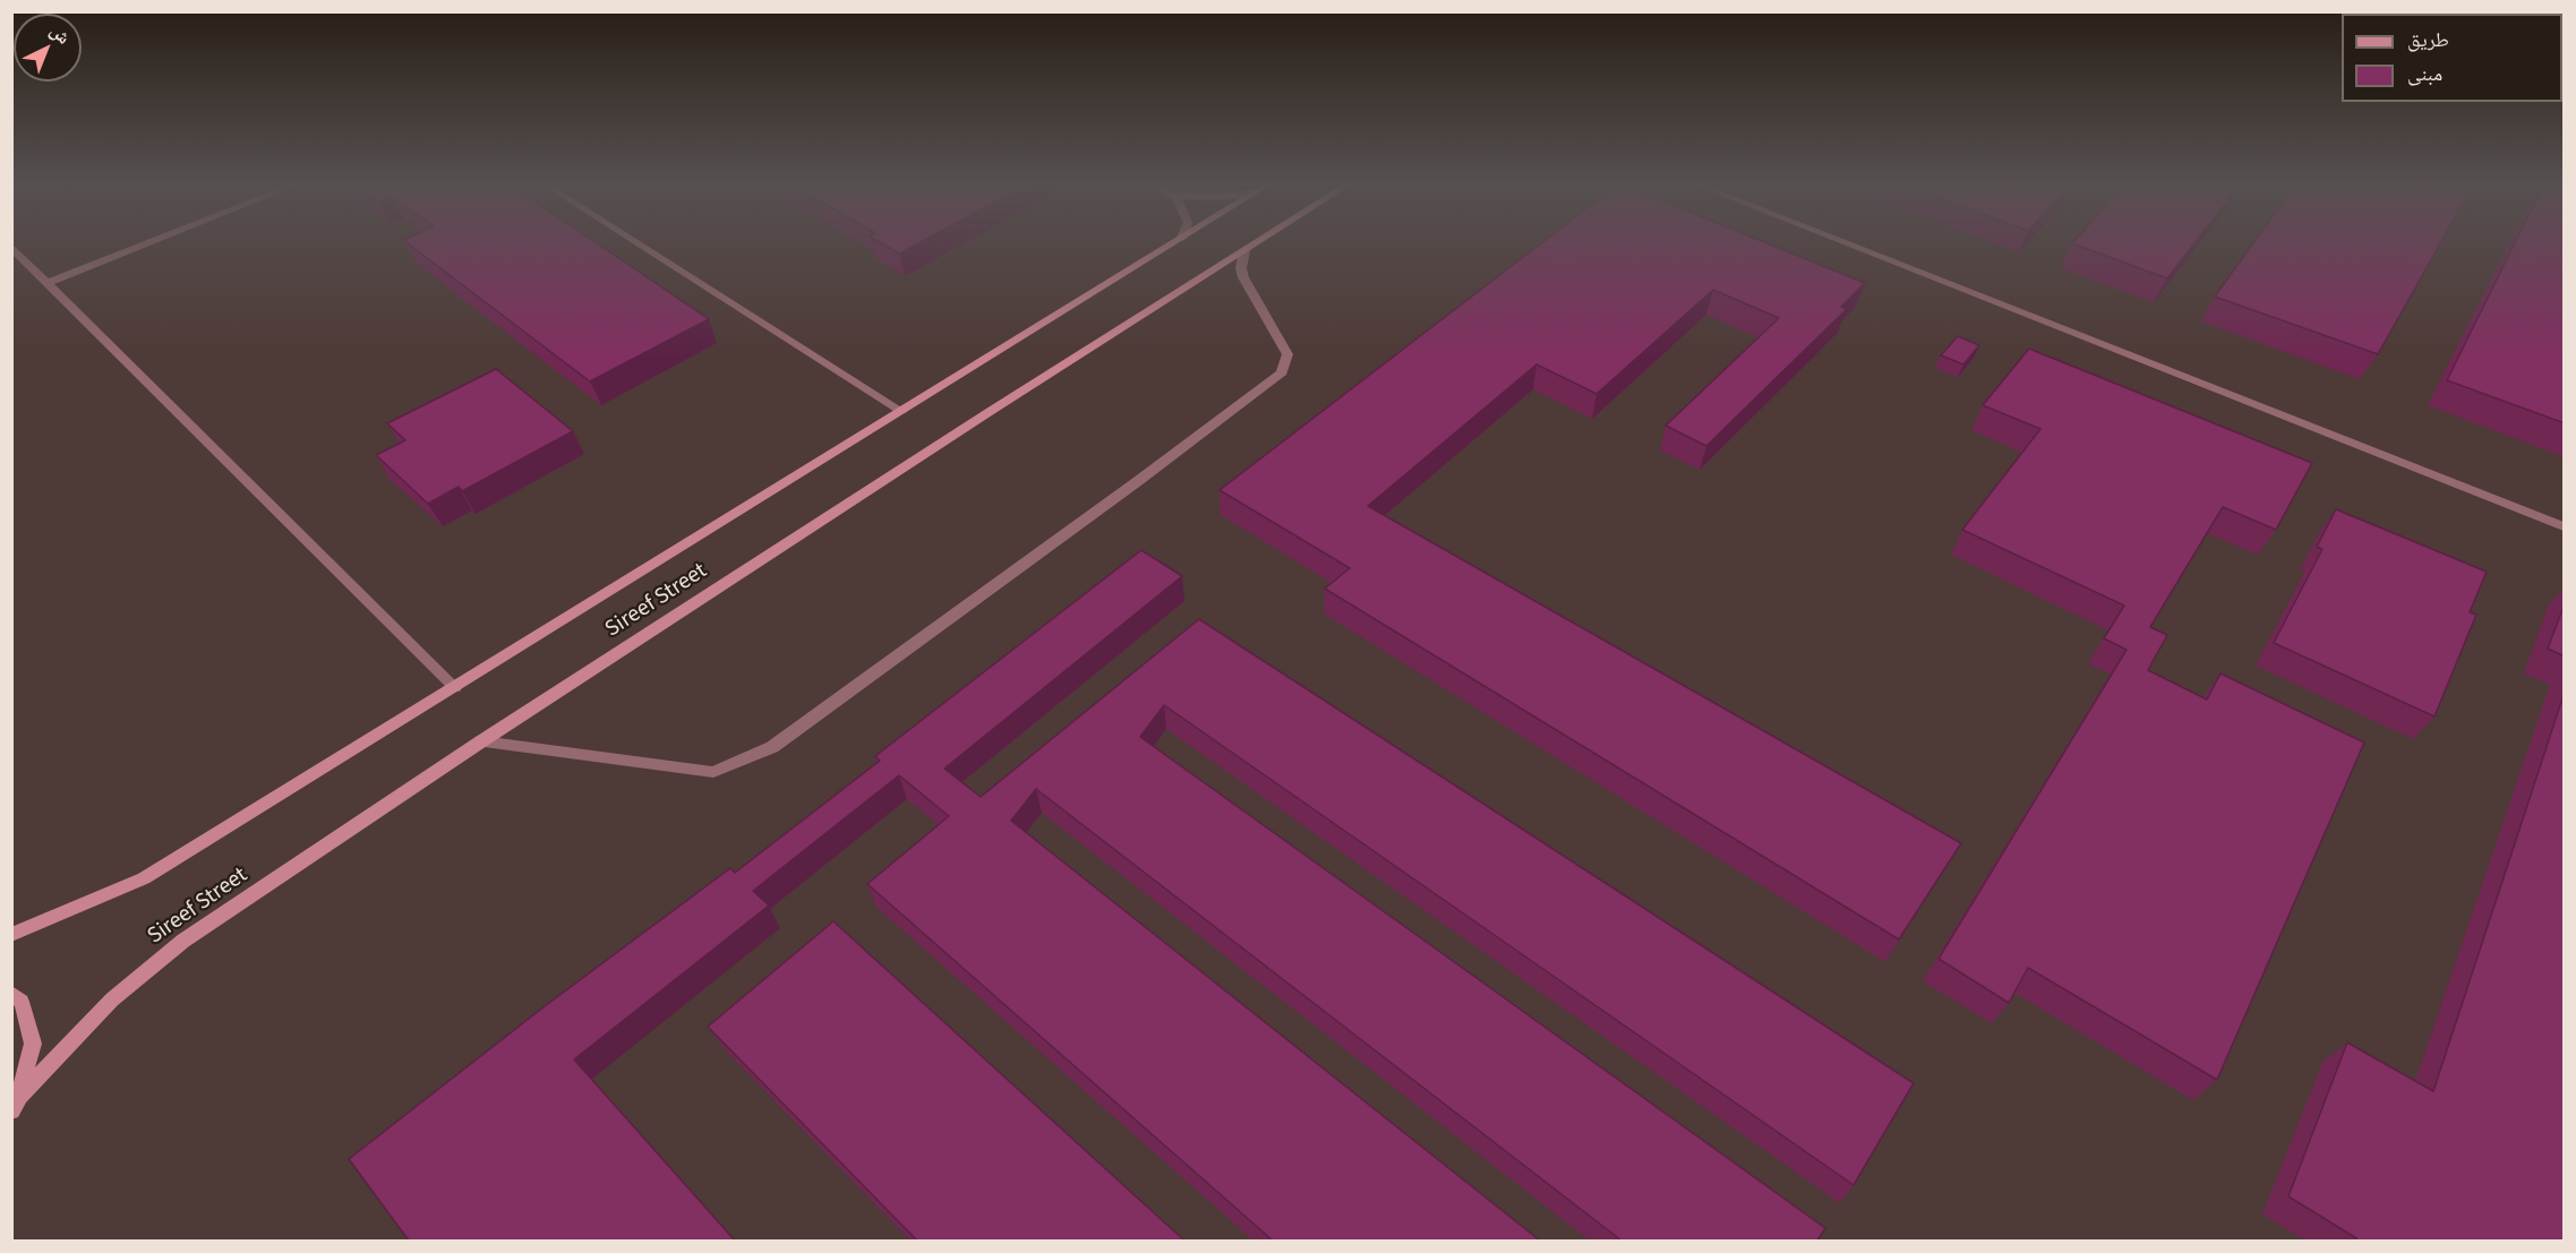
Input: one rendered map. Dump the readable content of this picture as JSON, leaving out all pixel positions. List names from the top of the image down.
{
  "streets": {
    "main road": ["Sireef Street"]
  },
  "legend": ["طريق", "مبنى"],
  "north": "top right"
}
